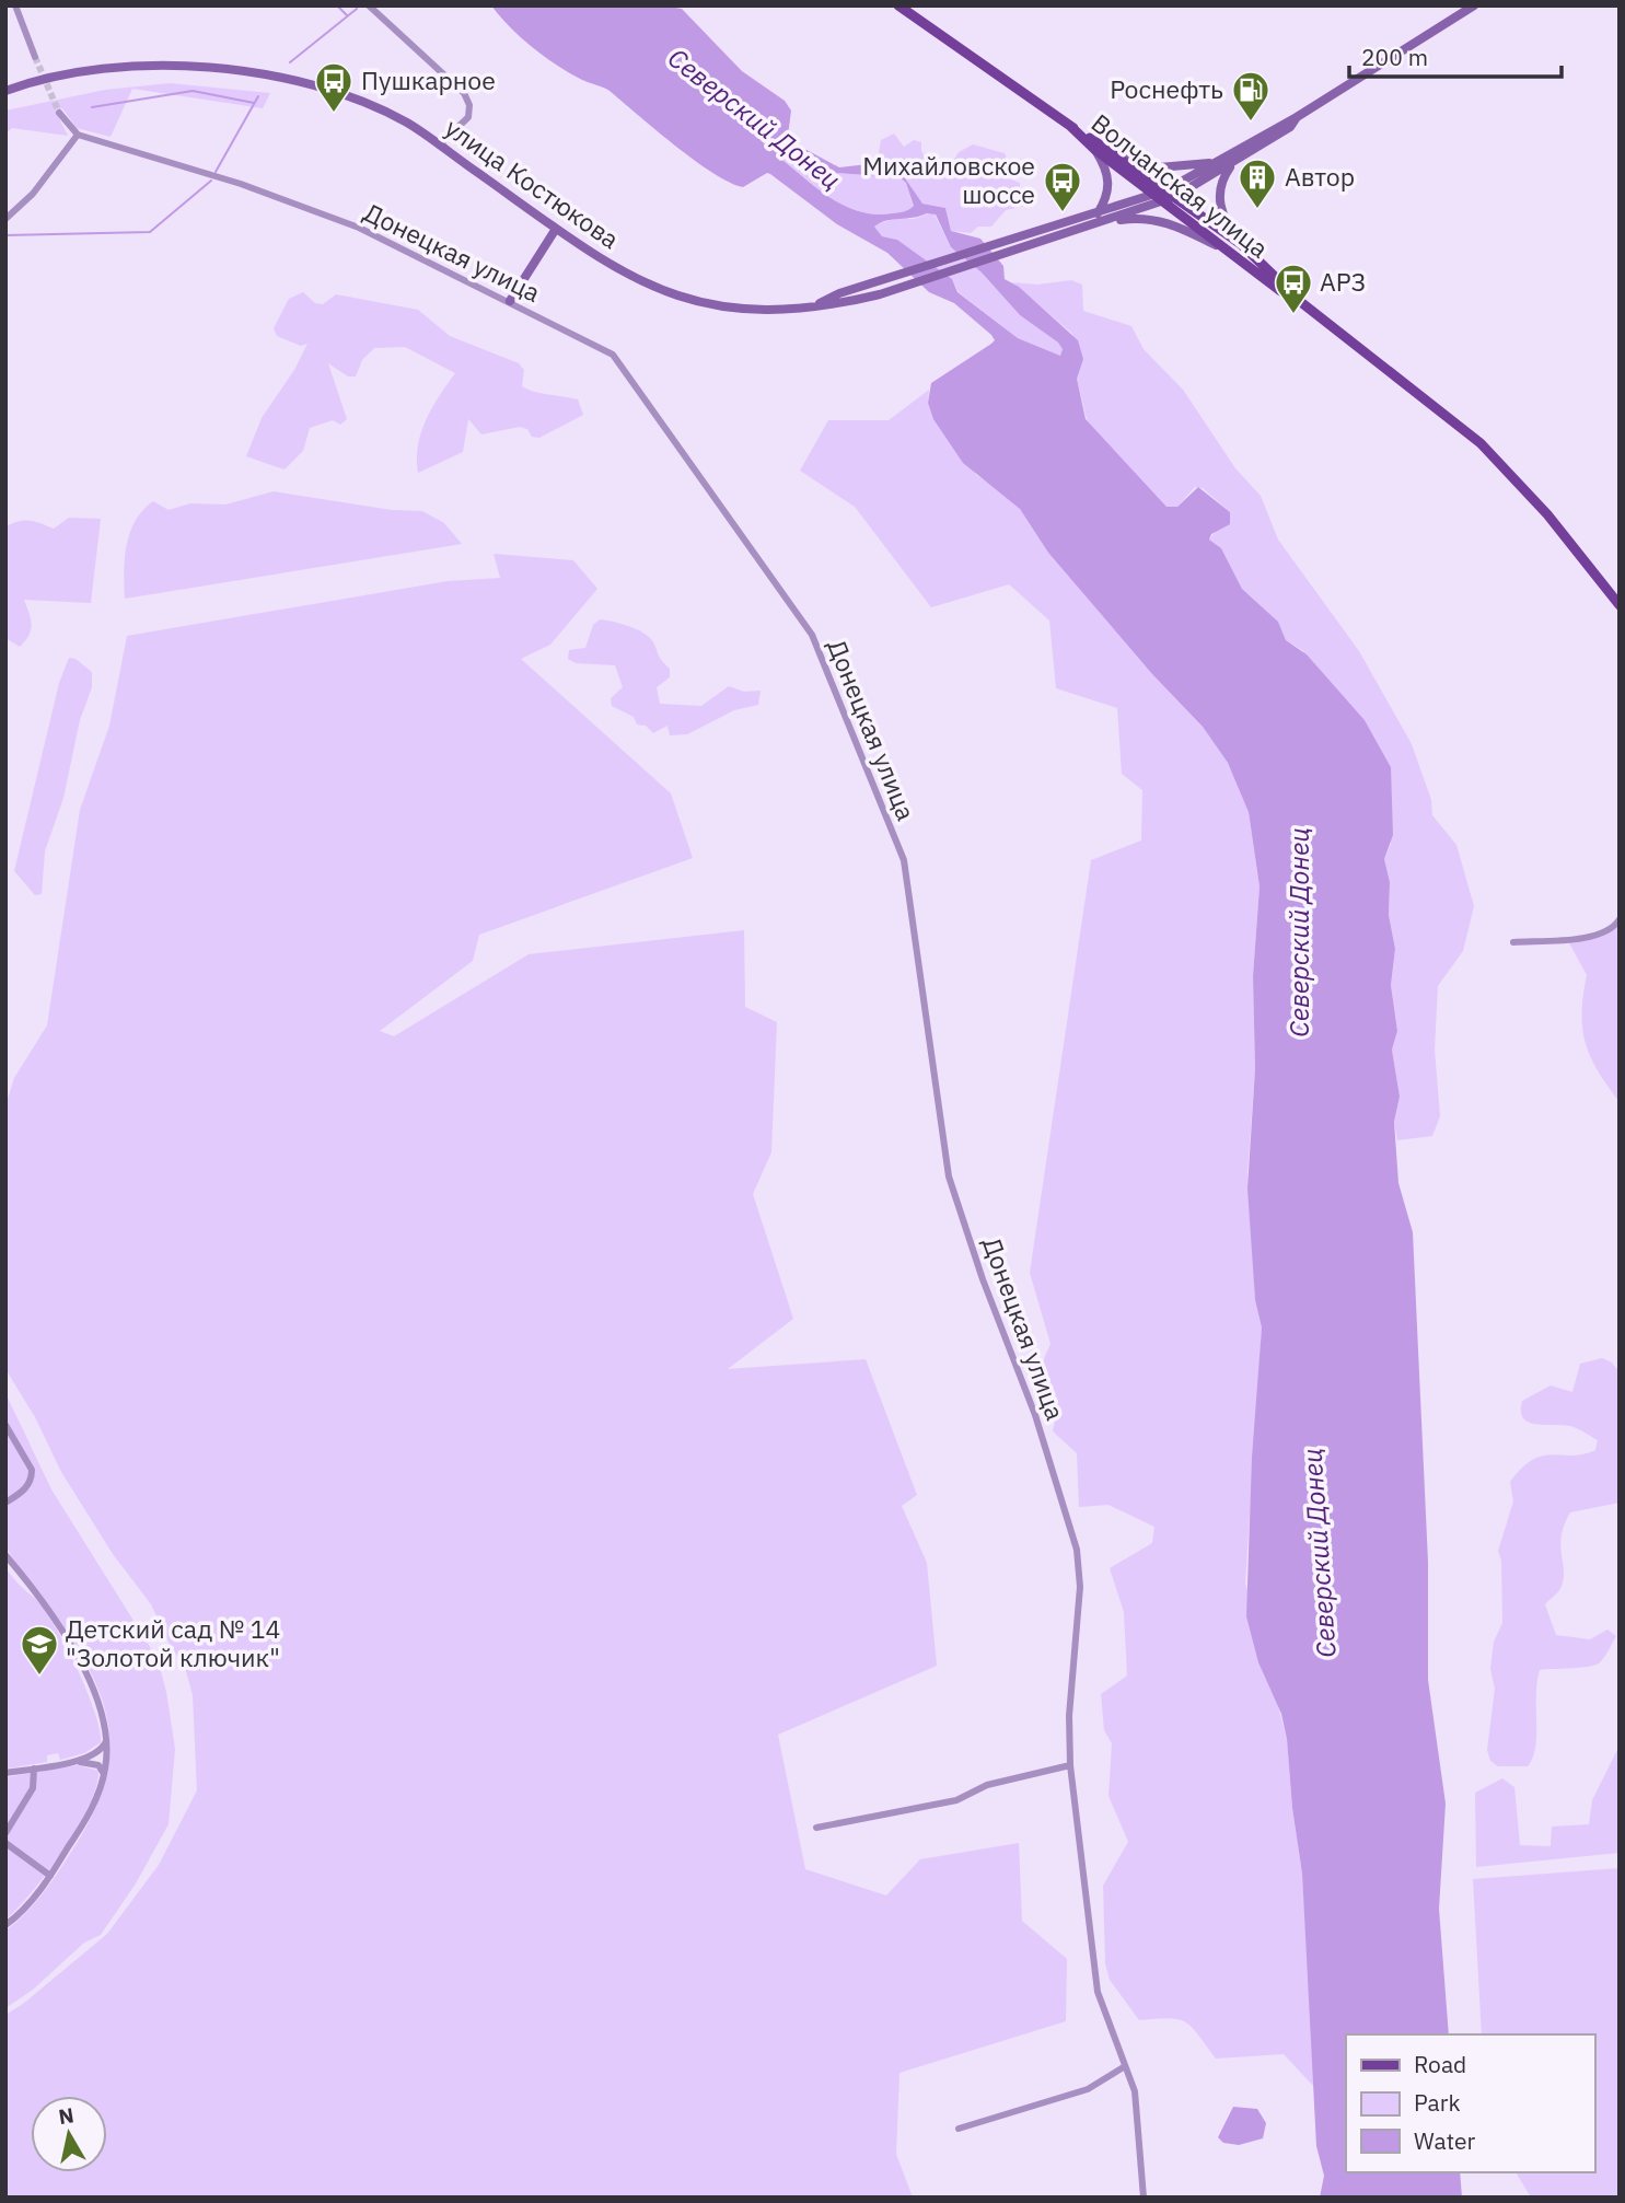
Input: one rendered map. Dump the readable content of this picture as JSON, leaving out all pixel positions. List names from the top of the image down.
{
  "streets": {
    "main road": ["улица Костюкова", "Волчанская улица"],
    "street": ["Донецкая улица"]
  },
  "crossings": [
    ["улица Костюкова", "Волчанская улица"]
  ],
  "water": ["Северский Донец"],
  "places": {
    "bus stop": ["Пушкарное", "Михайловское шоссе", "АРЗ"],
    "fuel station": ["Роснефть"],
    "building": ["Автор"],
    "school or university": ["Детский сад № 14 \"Золотой ключик\""]
  },
  "legend": ["Road", "Park", "Water"],
  "scale_bar": "200 m",
  "north": "top"
}
